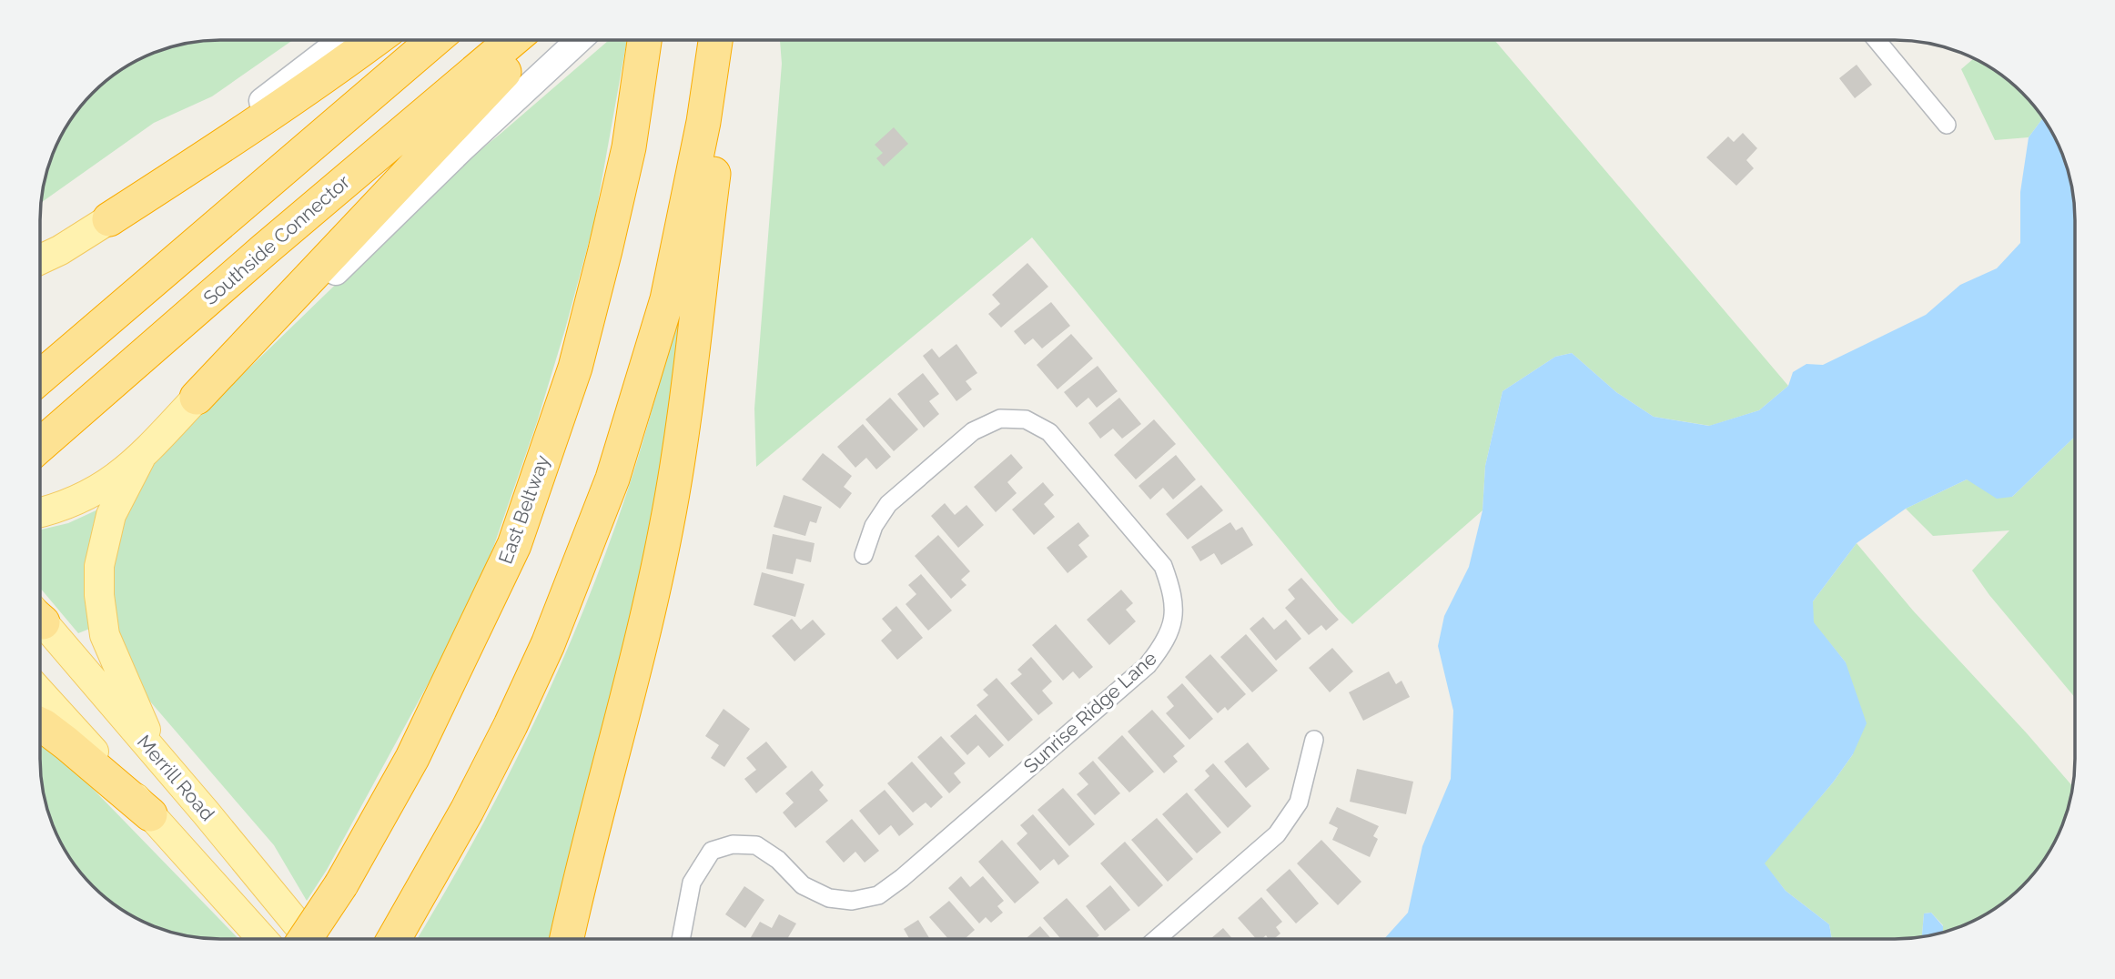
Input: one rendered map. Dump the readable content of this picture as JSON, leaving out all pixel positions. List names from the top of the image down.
{
  "streets": {
    "highway": ["Southside Connector", "East Beltway"],
    "main road": ["Merrill Road"],
    "street": ["Sunrise Ridge Lane"]
  }
}
